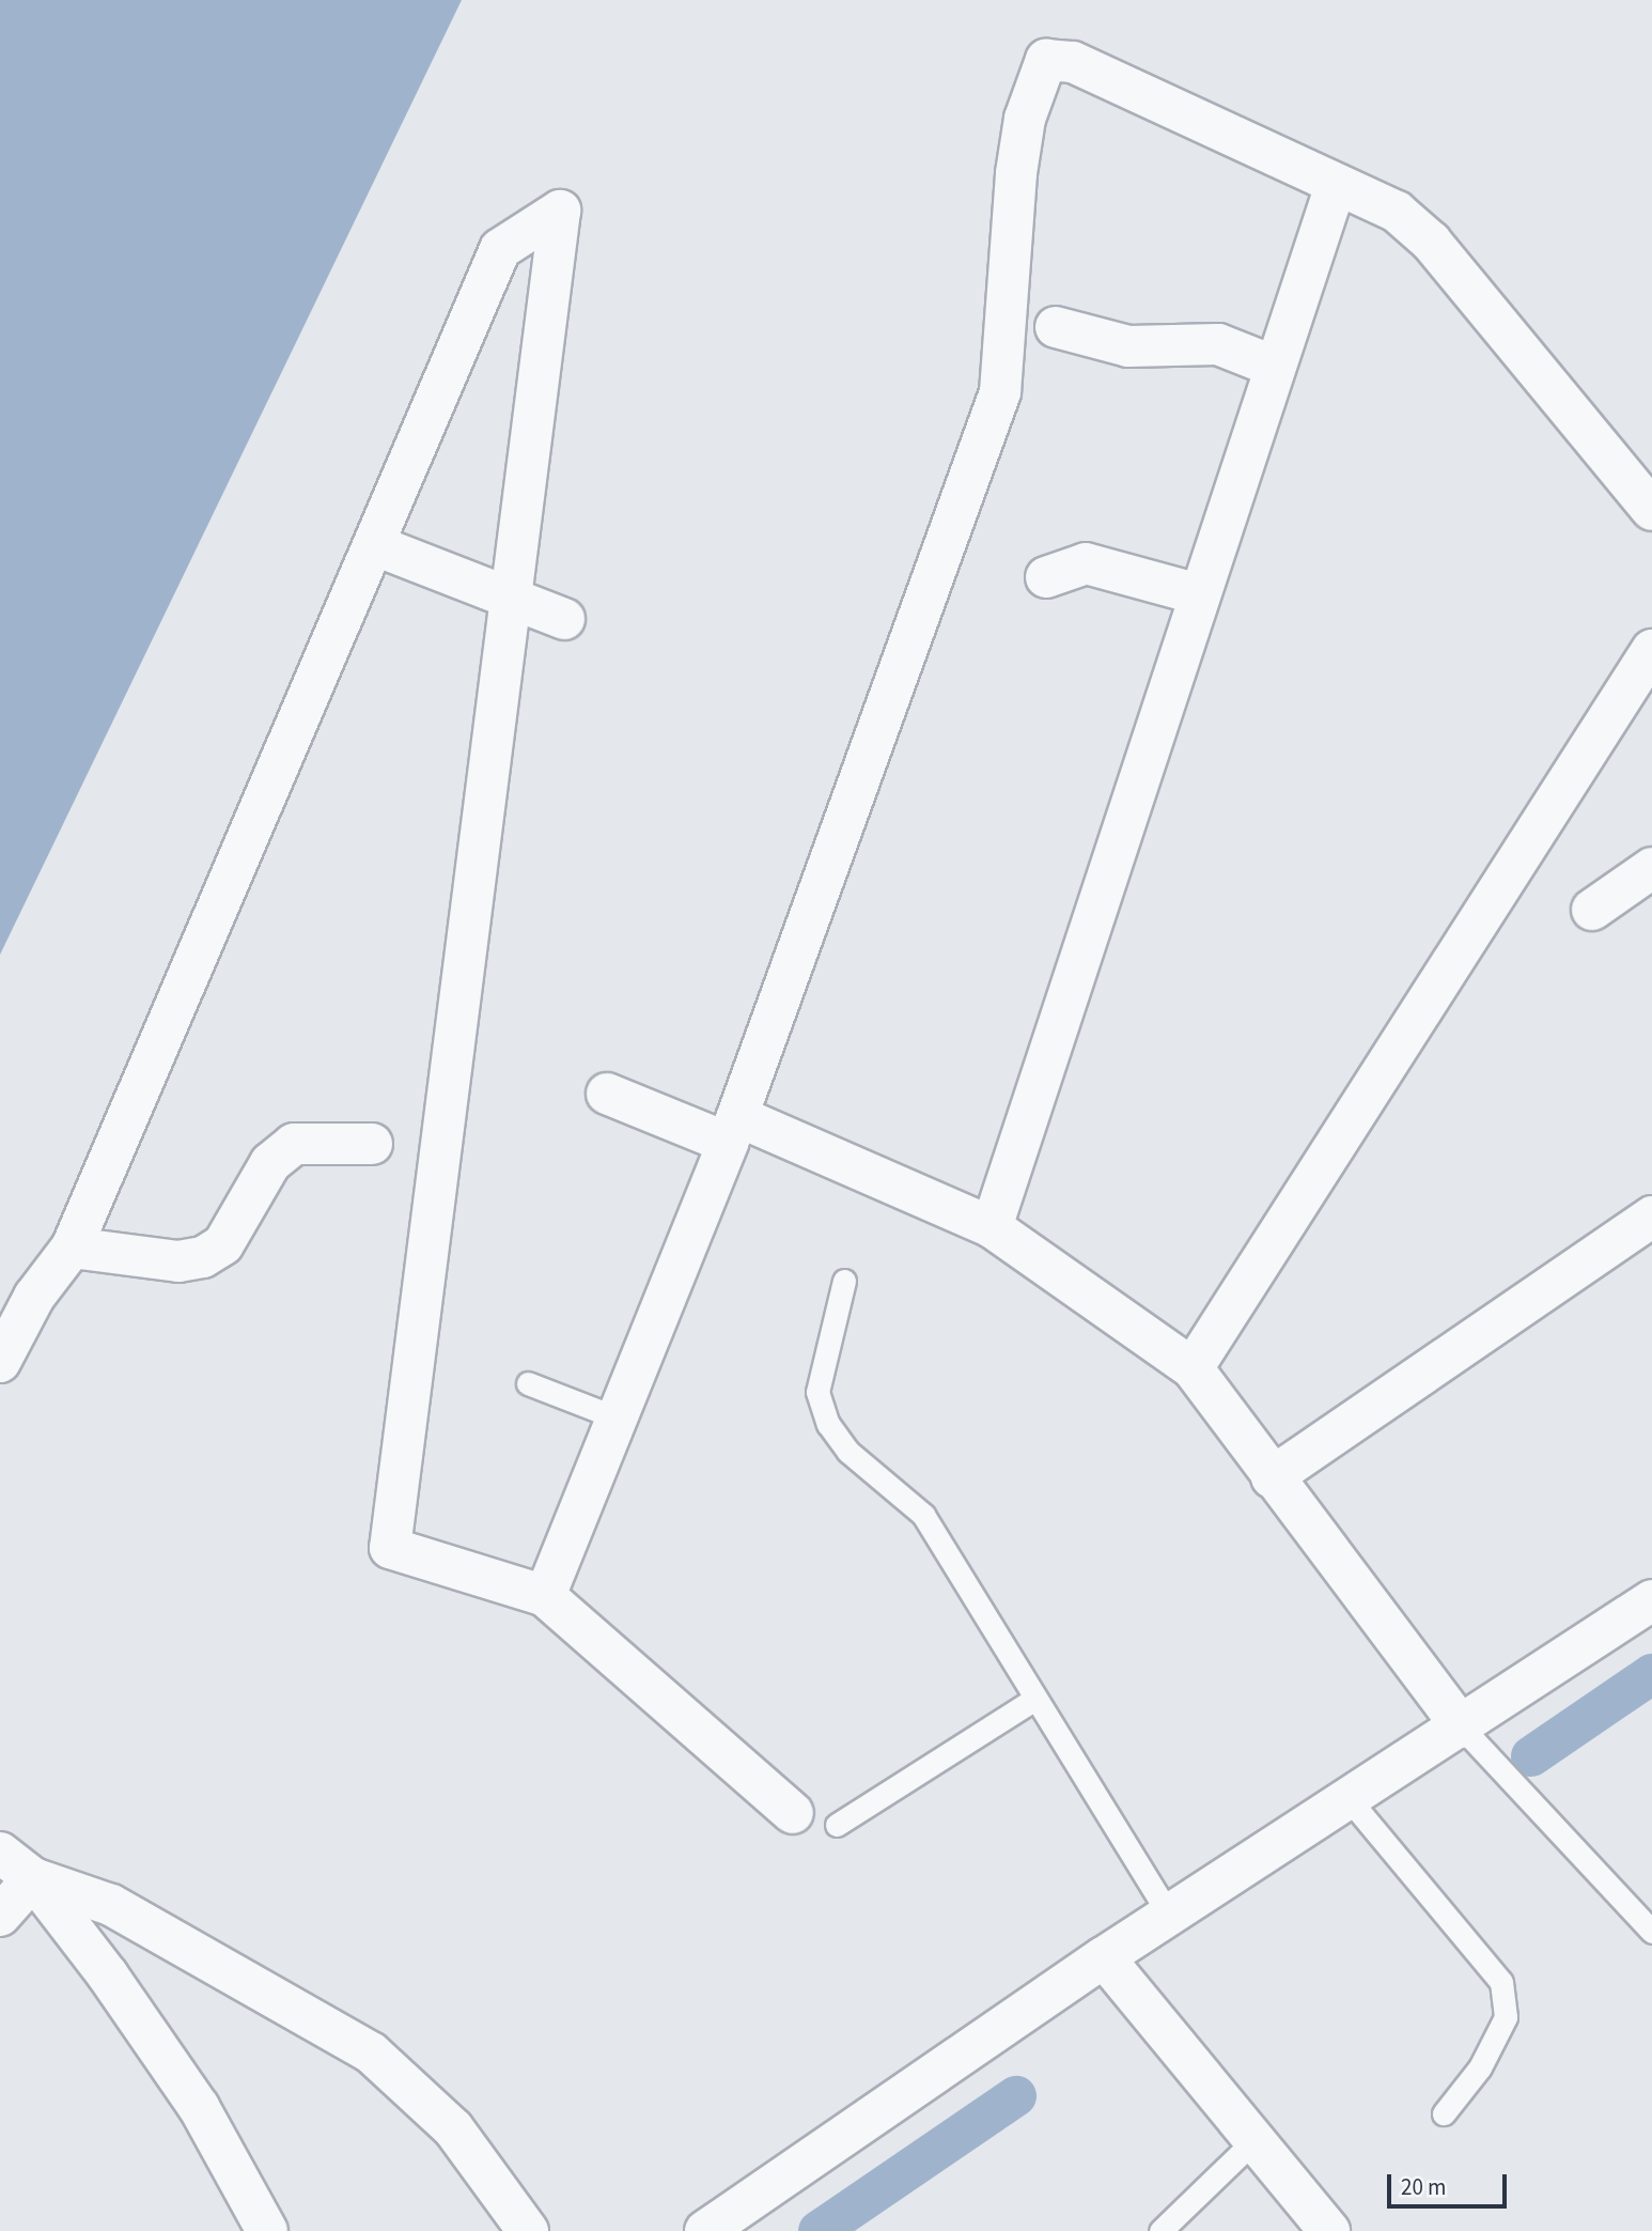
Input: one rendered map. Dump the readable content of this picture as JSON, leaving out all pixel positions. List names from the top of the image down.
{
  "scale_bar": "20 m"
}
